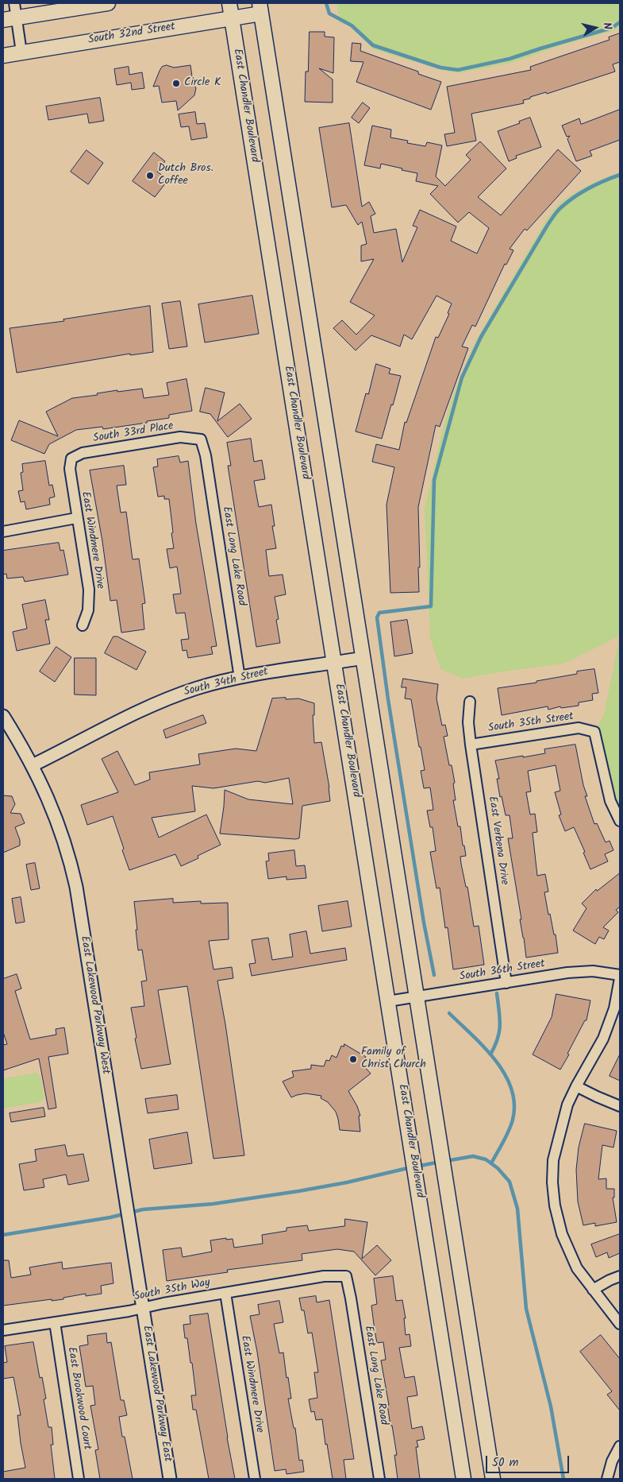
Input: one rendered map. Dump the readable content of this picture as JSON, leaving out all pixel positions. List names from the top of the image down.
{
  "streets": {
    "main road": ["South 32nd Street", "East Chandler Boulevard"],
    "street": [
      "South 33rd Place",
      "East Windmere Drive",
      "East Long Lake Road",
      "South 34th Street",
      "South 35th Street",
      "East Verbena Drive",
      "South 36th Street",
      "East Lakewood Parkway West",
      "South 35th Way",
      "East Lakewood Parkway East",
      "East Brookwood Court"
    ]
  },
  "crossings": [
    ["South 32nd Street", "East Chandler Boulevard"],
    ["East Chandler Boulevard", "South 34th Street"],
    ["East Chandler Boulevard", "South 36th Street"],
    ["South 33rd Place", "East Windmere Drive"],
    ["South 33rd Place", "East Long Lake Road"],
    ["East Windmere Drive", "South 35th Way"],
    ["East Long Lake Road", "South 34th Street"],
    ["East Long Lake Road", "South 35th Way"],
    ["South 34th Street", "East Lakewood Parkway West"],
    ["South 35th Street", "East Verbena Drive"],
    ["East Verbena Drive", "South 36th Street"],
    ["East Lakewood Parkway West", "South 35th Way"],
    ["East Lakewood Parkway West", "East Lakewood Parkway East"],
    ["South 35th Way", "East Lakewood Parkway East"],
    ["South 35th Way", "East Brookwood Court"]
  ],
  "places": ["Circle K", "Dutch Bros. Coffee", "Family of Christ Church"],
  "scale_bar": "50 m",
  "north": "right"
}
